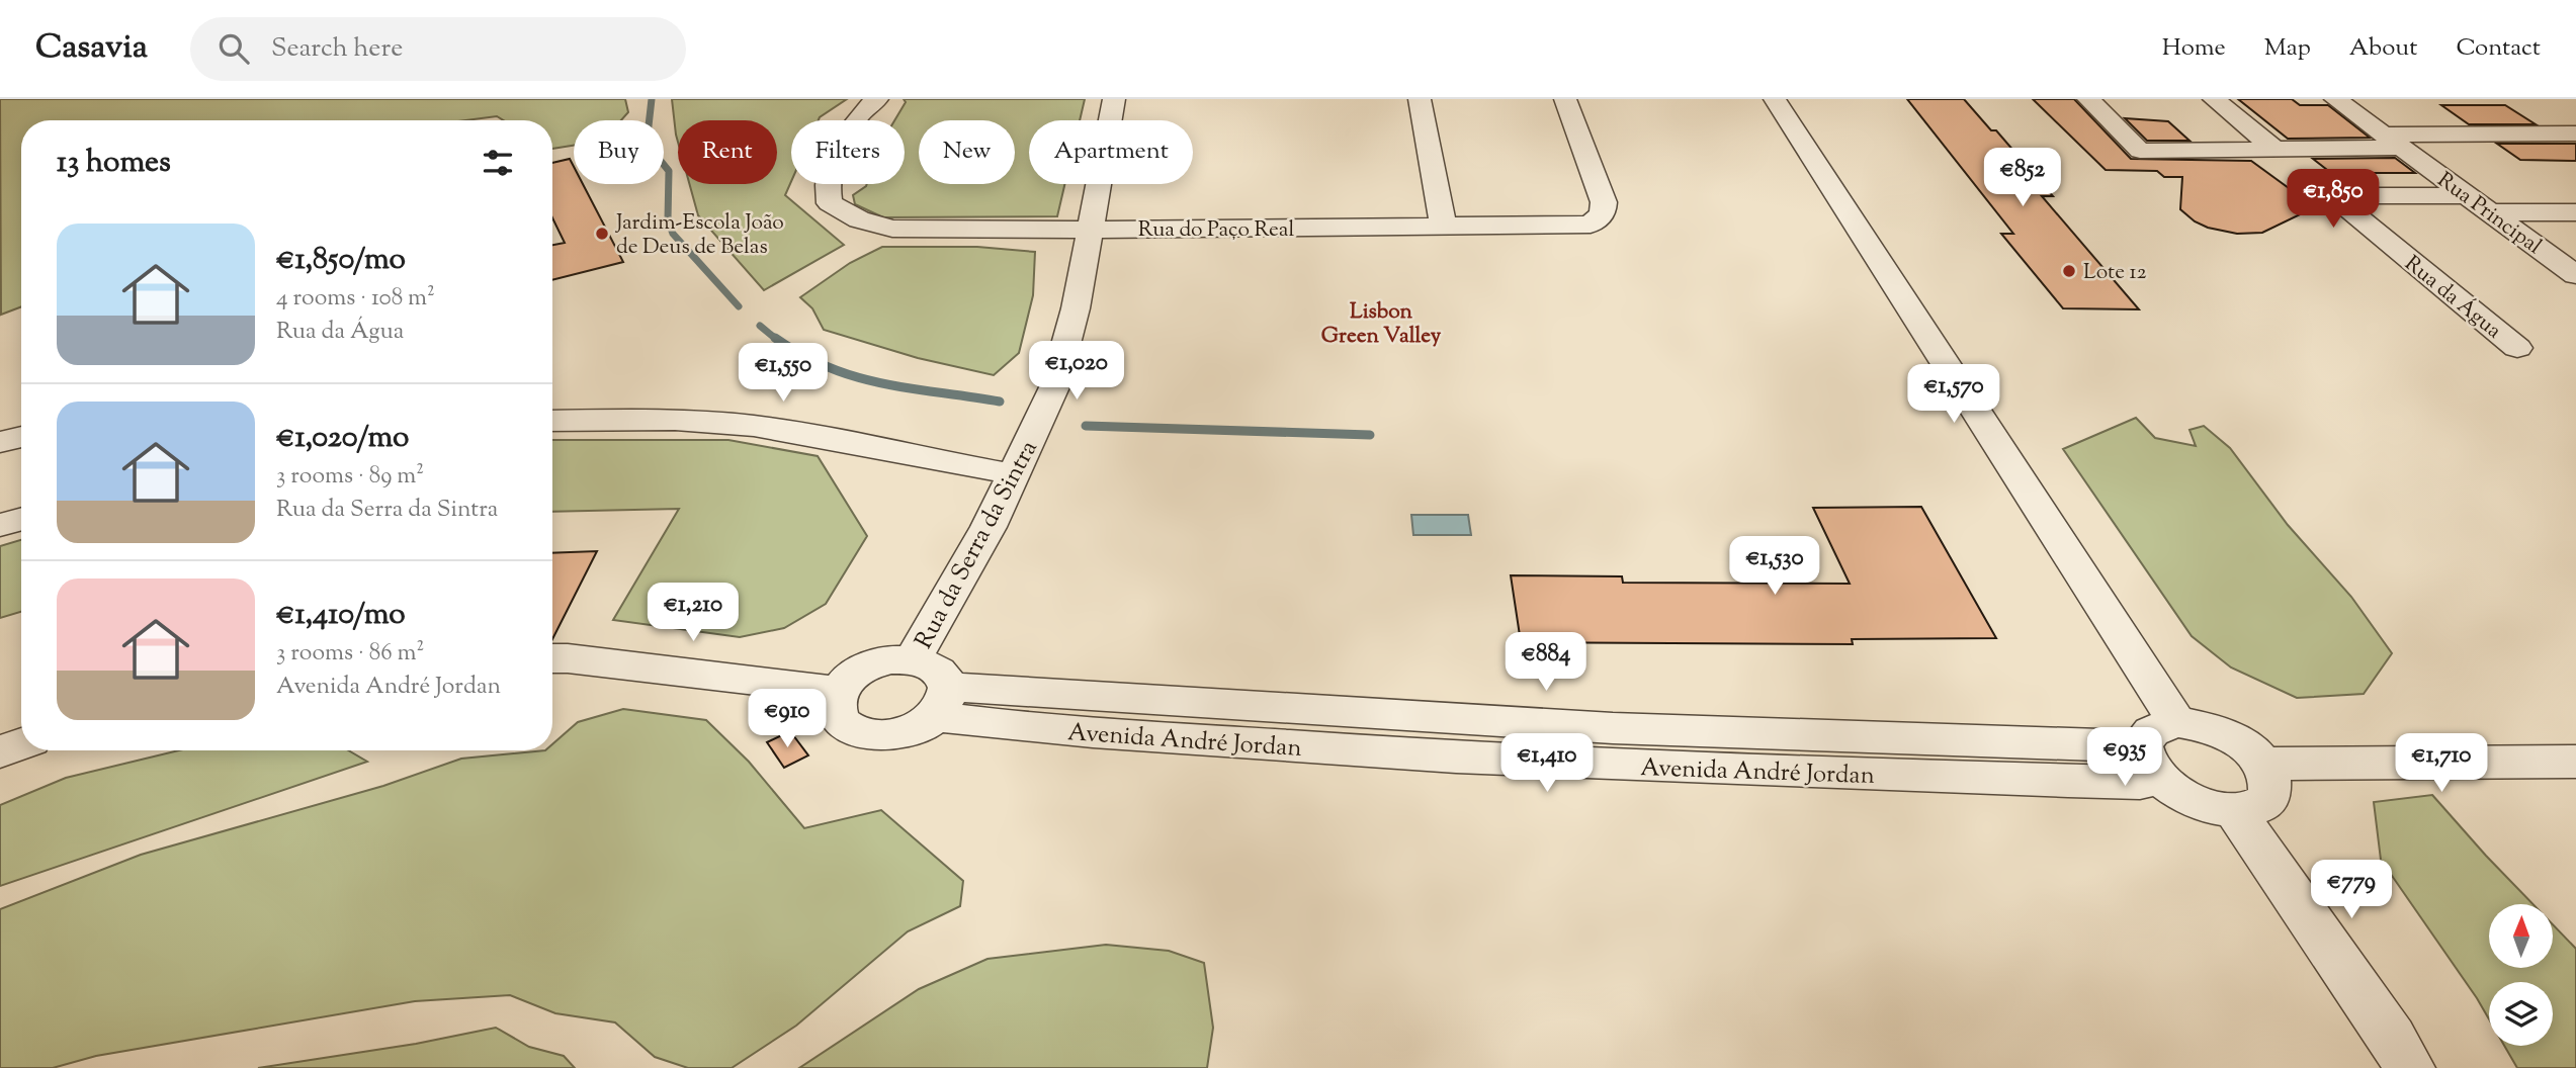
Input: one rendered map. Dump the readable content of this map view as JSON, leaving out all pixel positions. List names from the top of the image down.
{
  "streets": {
    "street": [
      "Rua Principal",
      "Rua do Paço Real",
      "Rua da Água",
      "Rua da Serra da Sintra",
      "Avenida André Jordan"
    ]
  },
  "crossings": [
    ["Rua Principal", "Rua da Água"],
    ["Rua do Paço Real", "Rua da Serra da Sintra"],
    ["Rua da Serra da Sintra", "Avenida André Jordan"]
  ],
  "districts": ["Lisbon Green Valley"],
  "places": ["Jardim-Escola João de Deus de Belas", "Lote 12"],
  "north": "top",
  "page": {
    "header": "Casavia",
    "search": "Search here",
    "nav": [
      "Home",
      "Map",
      "About",
      "Contact"
    ],
    "chip": [
      "Buy",
      "Rent",
      "Filters",
      "New",
      "Apartment"
    ],
    "heading": "13 homes",
    "price": [
      "€852",
      "€1,850",
      "€1,020",
      "€1,550",
      "€1,570",
      "€1,530",
      "€1,210",
      "€884",
      "€910",
      "€935",
      "€1,410",
      "€1,710",
      "€779"
    ],
    "list": [
      {
        "name": "€1,850/mo",
        "note": "4 rooms · 108 m² · Rua da Água"
      },
      {
        "name": "€1,020/mo",
        "note": "3 rooms · 89 m² · Rua da Serra da Sintra"
      },
      {
        "name": "€1,410/mo",
        "note": "3 rooms · 86 m² · Avenida André Jordan"
      }
    ]
  }
}
